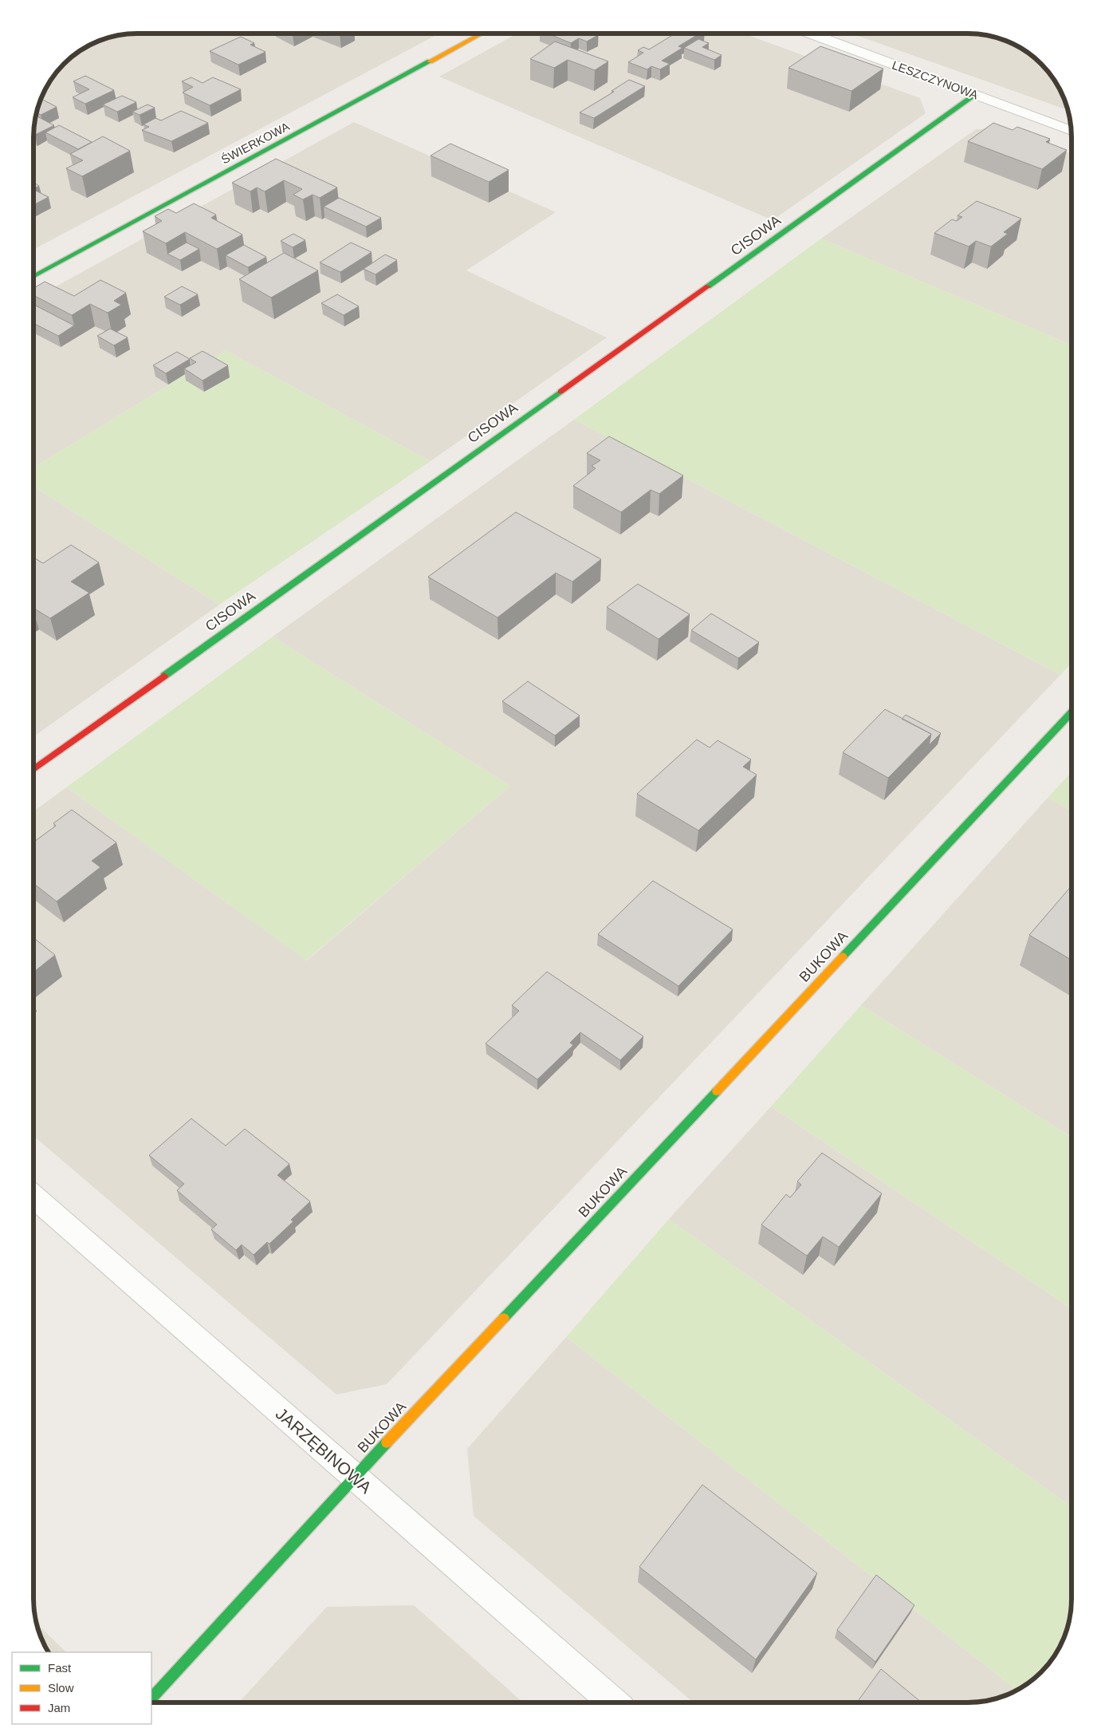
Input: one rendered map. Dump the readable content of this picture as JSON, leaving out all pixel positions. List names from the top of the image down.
{
  "streets": {
    "street": [
      "LESZCZYNOWA",
      "ŚWIERKOWA",
      "CISOWA",
      "BUKOWA",
      "JARZĘBINOWA"
    ]
  },
  "crossings": [
    ["LESZCZYNOWA", "CISOWA"],
    ["BUKOWA", "JARZĘBINOWA"]
  ],
  "legend": ["Fast", "Slow", "Jam"]
}
